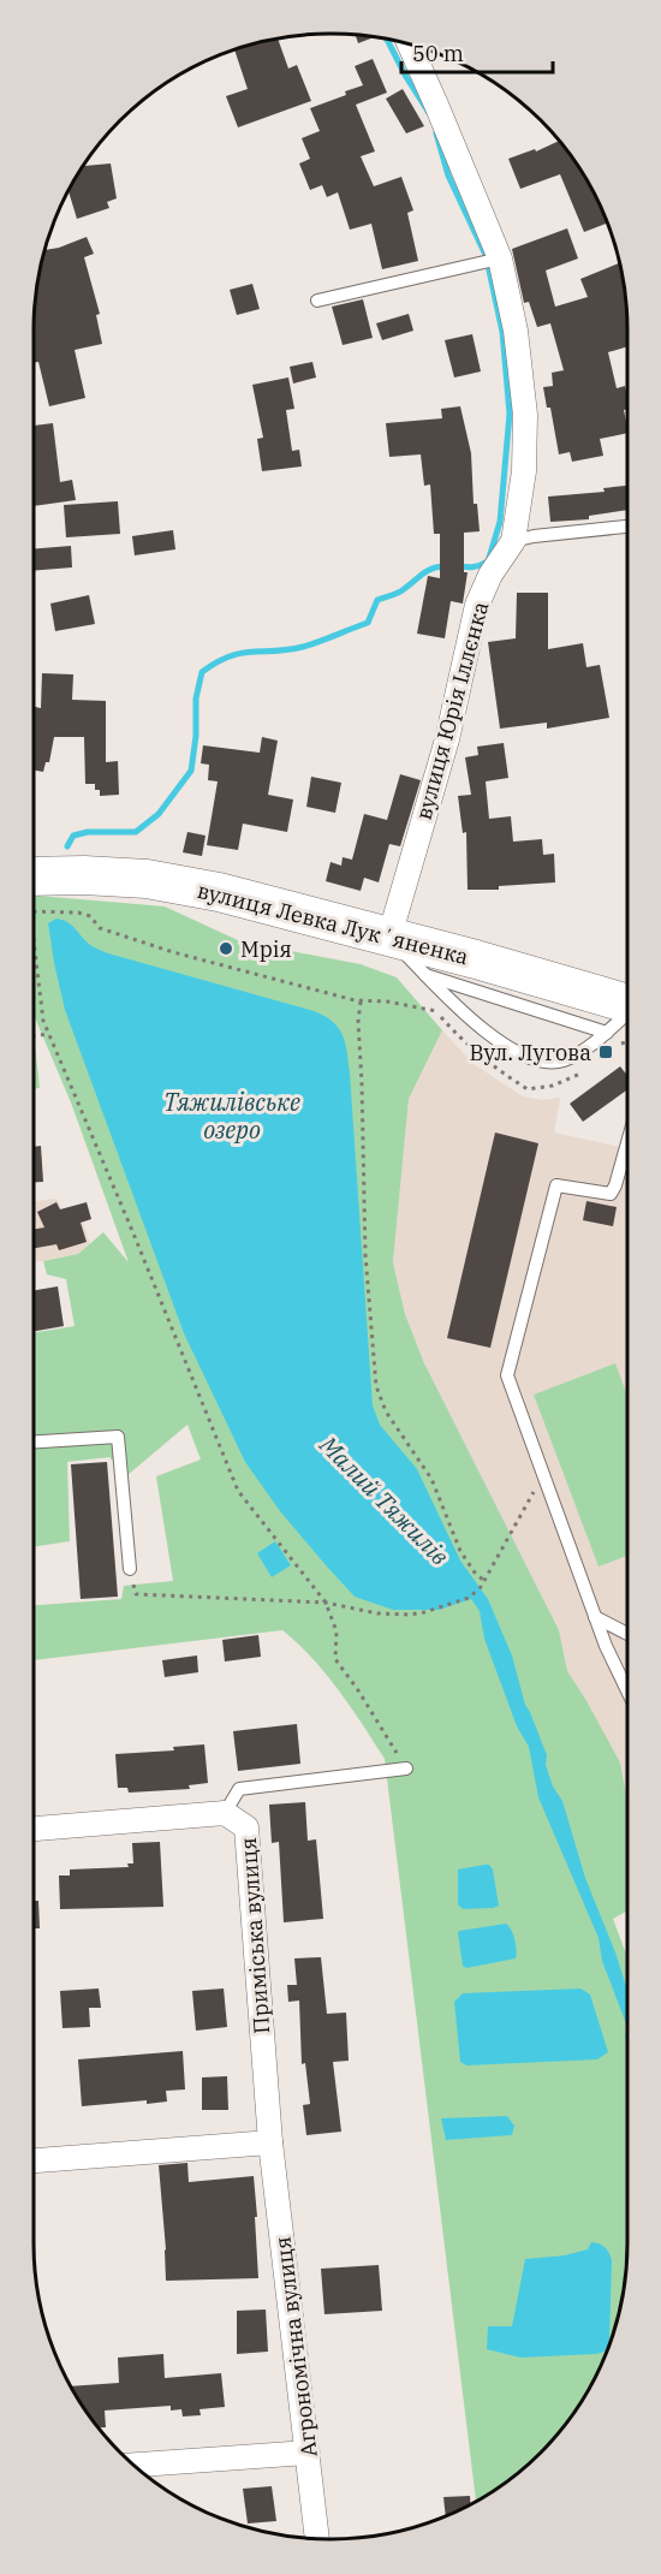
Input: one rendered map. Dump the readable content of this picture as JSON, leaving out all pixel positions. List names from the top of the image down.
{
  "streets": {
    "main road": ["вулиця Левка Лукʼяненка"],
    "street": ["вулиця Юрія Іллєнка", "Приміська вулиця", "Агрономічна вулиця"]
  },
  "crossings": [
    ["вулиця Юрія Іллєнка", "вулиця Левка Лукʼяненка"],
    ["Приміська вулиця", "Агрономічна вулиця"]
  ],
  "water": ["Тяжилівське озеро", "Малий Тяжилів"],
  "places": {
    "other": ["Мрія"],
    "transit": ["Вул. Лугова"]
  },
  "scale_bar": "50 m"
}
